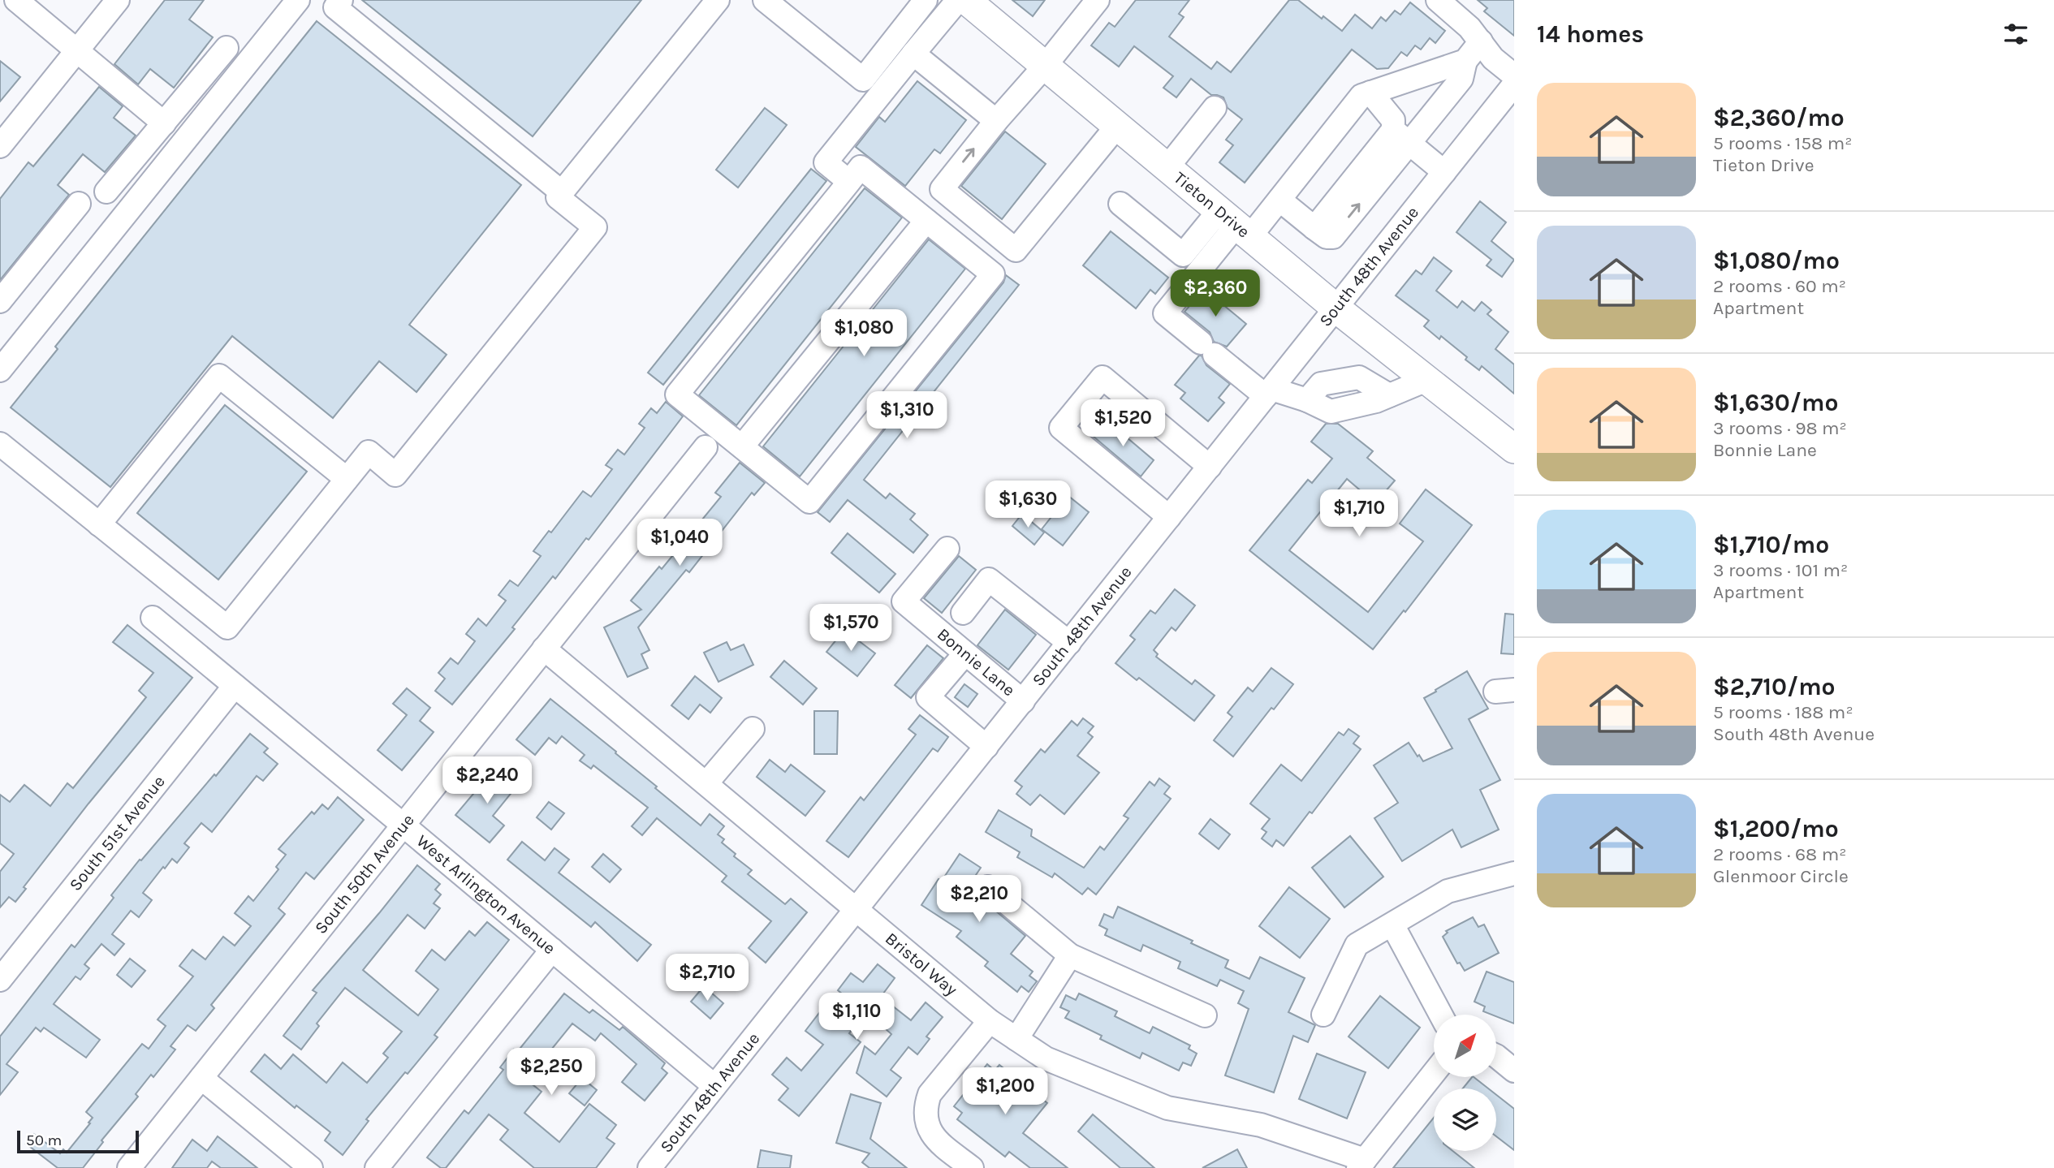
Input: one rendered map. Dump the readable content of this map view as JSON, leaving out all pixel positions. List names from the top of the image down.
{
  "streets": {
    "main road": ["Tieton Drive"],
    "street": [
      "South 48th Avenue",
      "Bonnie Lane",
      "South 51st Avenue",
      "South 50th Avenue",
      "West Arlington Avenue",
      "Bristol Way"
    ]
  },
  "crossings": [
    ["Tieton Drive", "South 48th Avenue"],
    ["South 48th Avenue", "Bonnie Lane"],
    ["South 48th Avenue", "West Arlington Avenue"],
    ["South 48th Avenue", "Bristol Way"],
    ["South 51st Avenue", "West Arlington Avenue"],
    ["South 50th Avenue", "West Arlington Avenue"],
    ["South 50th Avenue", "Bristol Way"]
  ],
  "scale_bar": "50 m",
  "north": "top right",
  "page": {
    "heading": "14 homes",
    "list": [
      {
        "name": "$2,360/mo",
        "note": "5 rooms · 158 m² · Tieton Drive"
      },
      {
        "name": "$1,080/mo",
        "note": "2 rooms · 60 m² · Apartment"
      },
      {
        "name": "$1,630/mo",
        "note": "3 rooms · 98 m² · Bonnie Lane"
      },
      {
        "name": "$1,710/mo",
        "note": "3 rooms · 101 m² · Apartment"
      },
      {
        "name": "$2,710/mo",
        "note": "5 rooms · 188 m² · South 48th Avenue"
      },
      {
        "name": "$1,200/mo",
        "note": "2 rooms · 68 m² · Glenmoor Circle"
      }
    ],
    "price": [
      "$2,360",
      "$1,080",
      "$1,310",
      "$1,520",
      "$1,630",
      "$1,710",
      "$1,040",
      "$1,570",
      "$2,240",
      "$2,210",
      "$2,710",
      "$1,110",
      "$2,250",
      "$1,200"
    ],
    "scale": "50 m"
  }
}
